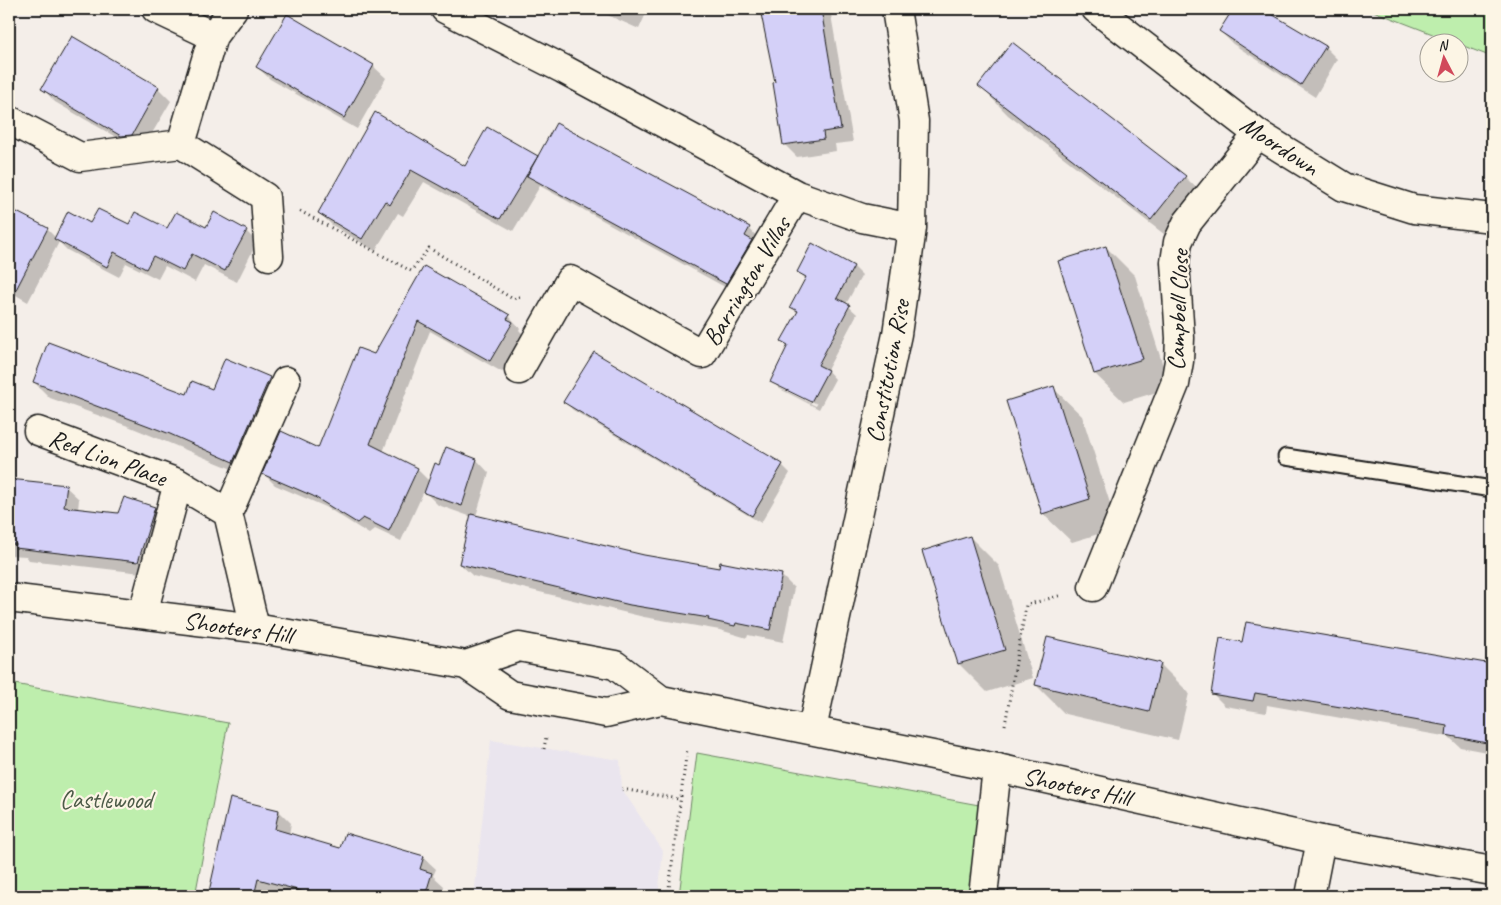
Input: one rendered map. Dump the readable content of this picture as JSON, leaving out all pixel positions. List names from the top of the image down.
{
  "streets": {
    "street": [
      "Moordown",
      "Barrington Villas",
      "Campbell Close",
      "Constitution Rise",
      "Red Lion Place",
      "Shooters Hill"
    ]
  },
  "crossings": [
    ["Moordown", "Campbell Close"],
    ["Barrington Villas", "Constitution Rise"],
    ["Constitution Rise", "Shooters Hill"],
    ["Red Lion Place", "Shooters Hill"]
  ],
  "parks": ["Castlewood"],
  "north": "top"
}
